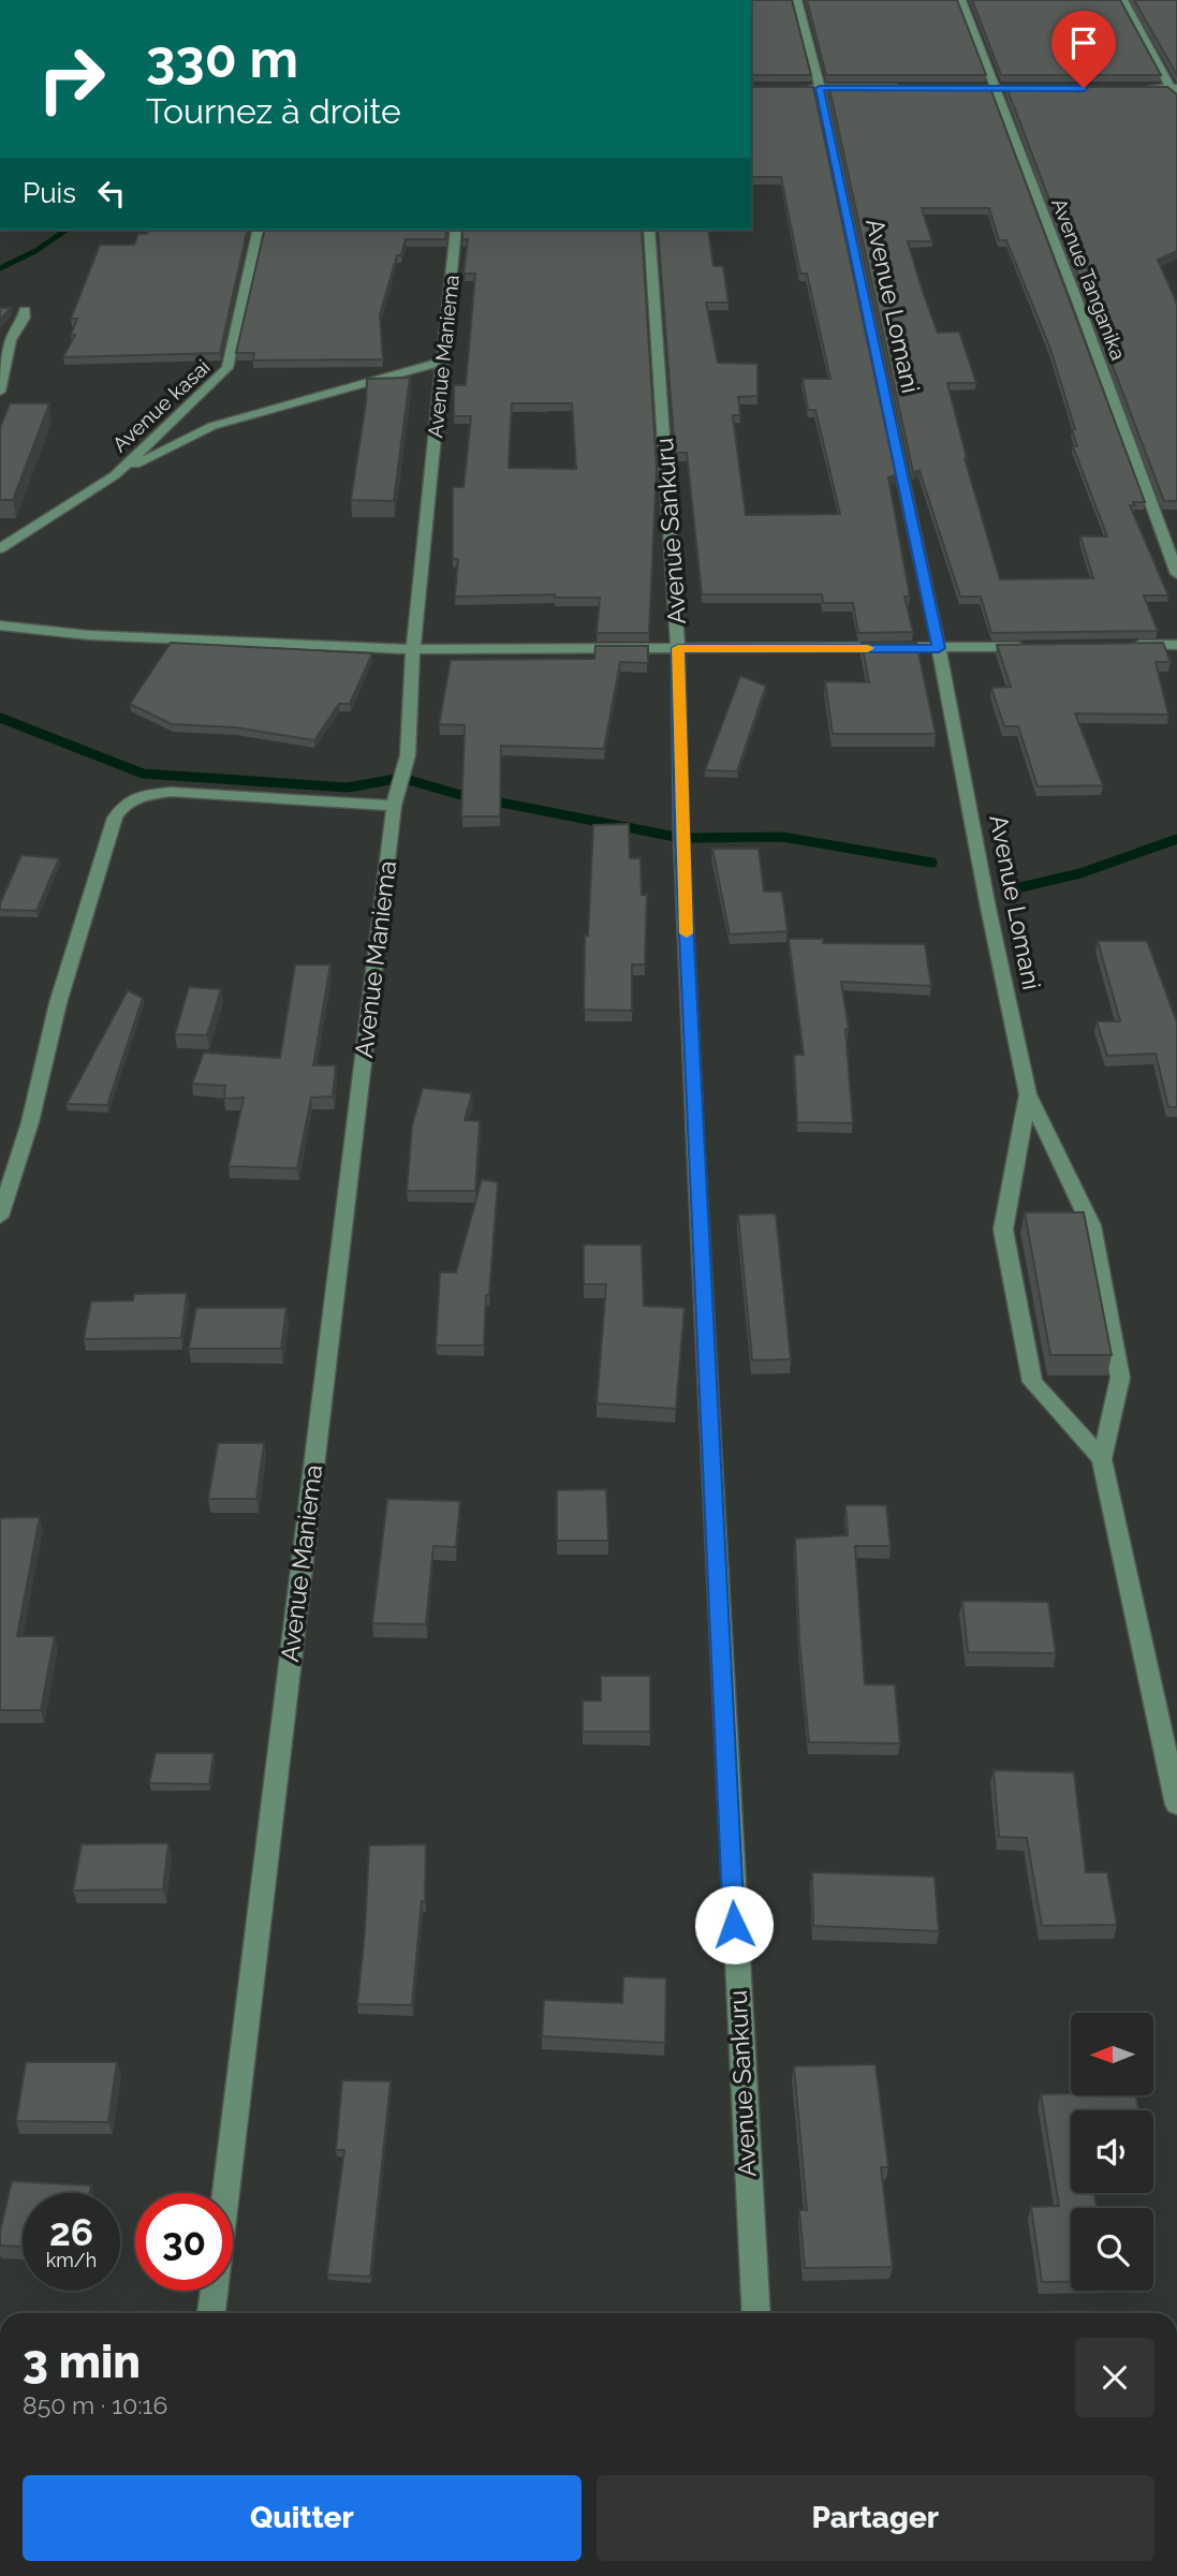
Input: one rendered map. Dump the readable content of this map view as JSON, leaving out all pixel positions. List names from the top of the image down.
{
  "streets": {
    "street": [
      "Avenue Tanganika",
      "Avenue Lomani",
      "Avenue Maniema",
      "Avenue kasai",
      "Avenue Sankuru"
    ]
  },
  "north": "left",
  "page": {
    "turn": ["330 m", "Tournez à droite"],
    "then": "Puis",
    "speed": "26 km/h",
    "limit": "30",
    "heading": ["3 min", "850 m · 10:16"],
    "buttons": ["Quitter", "Partager"]
  }
}
